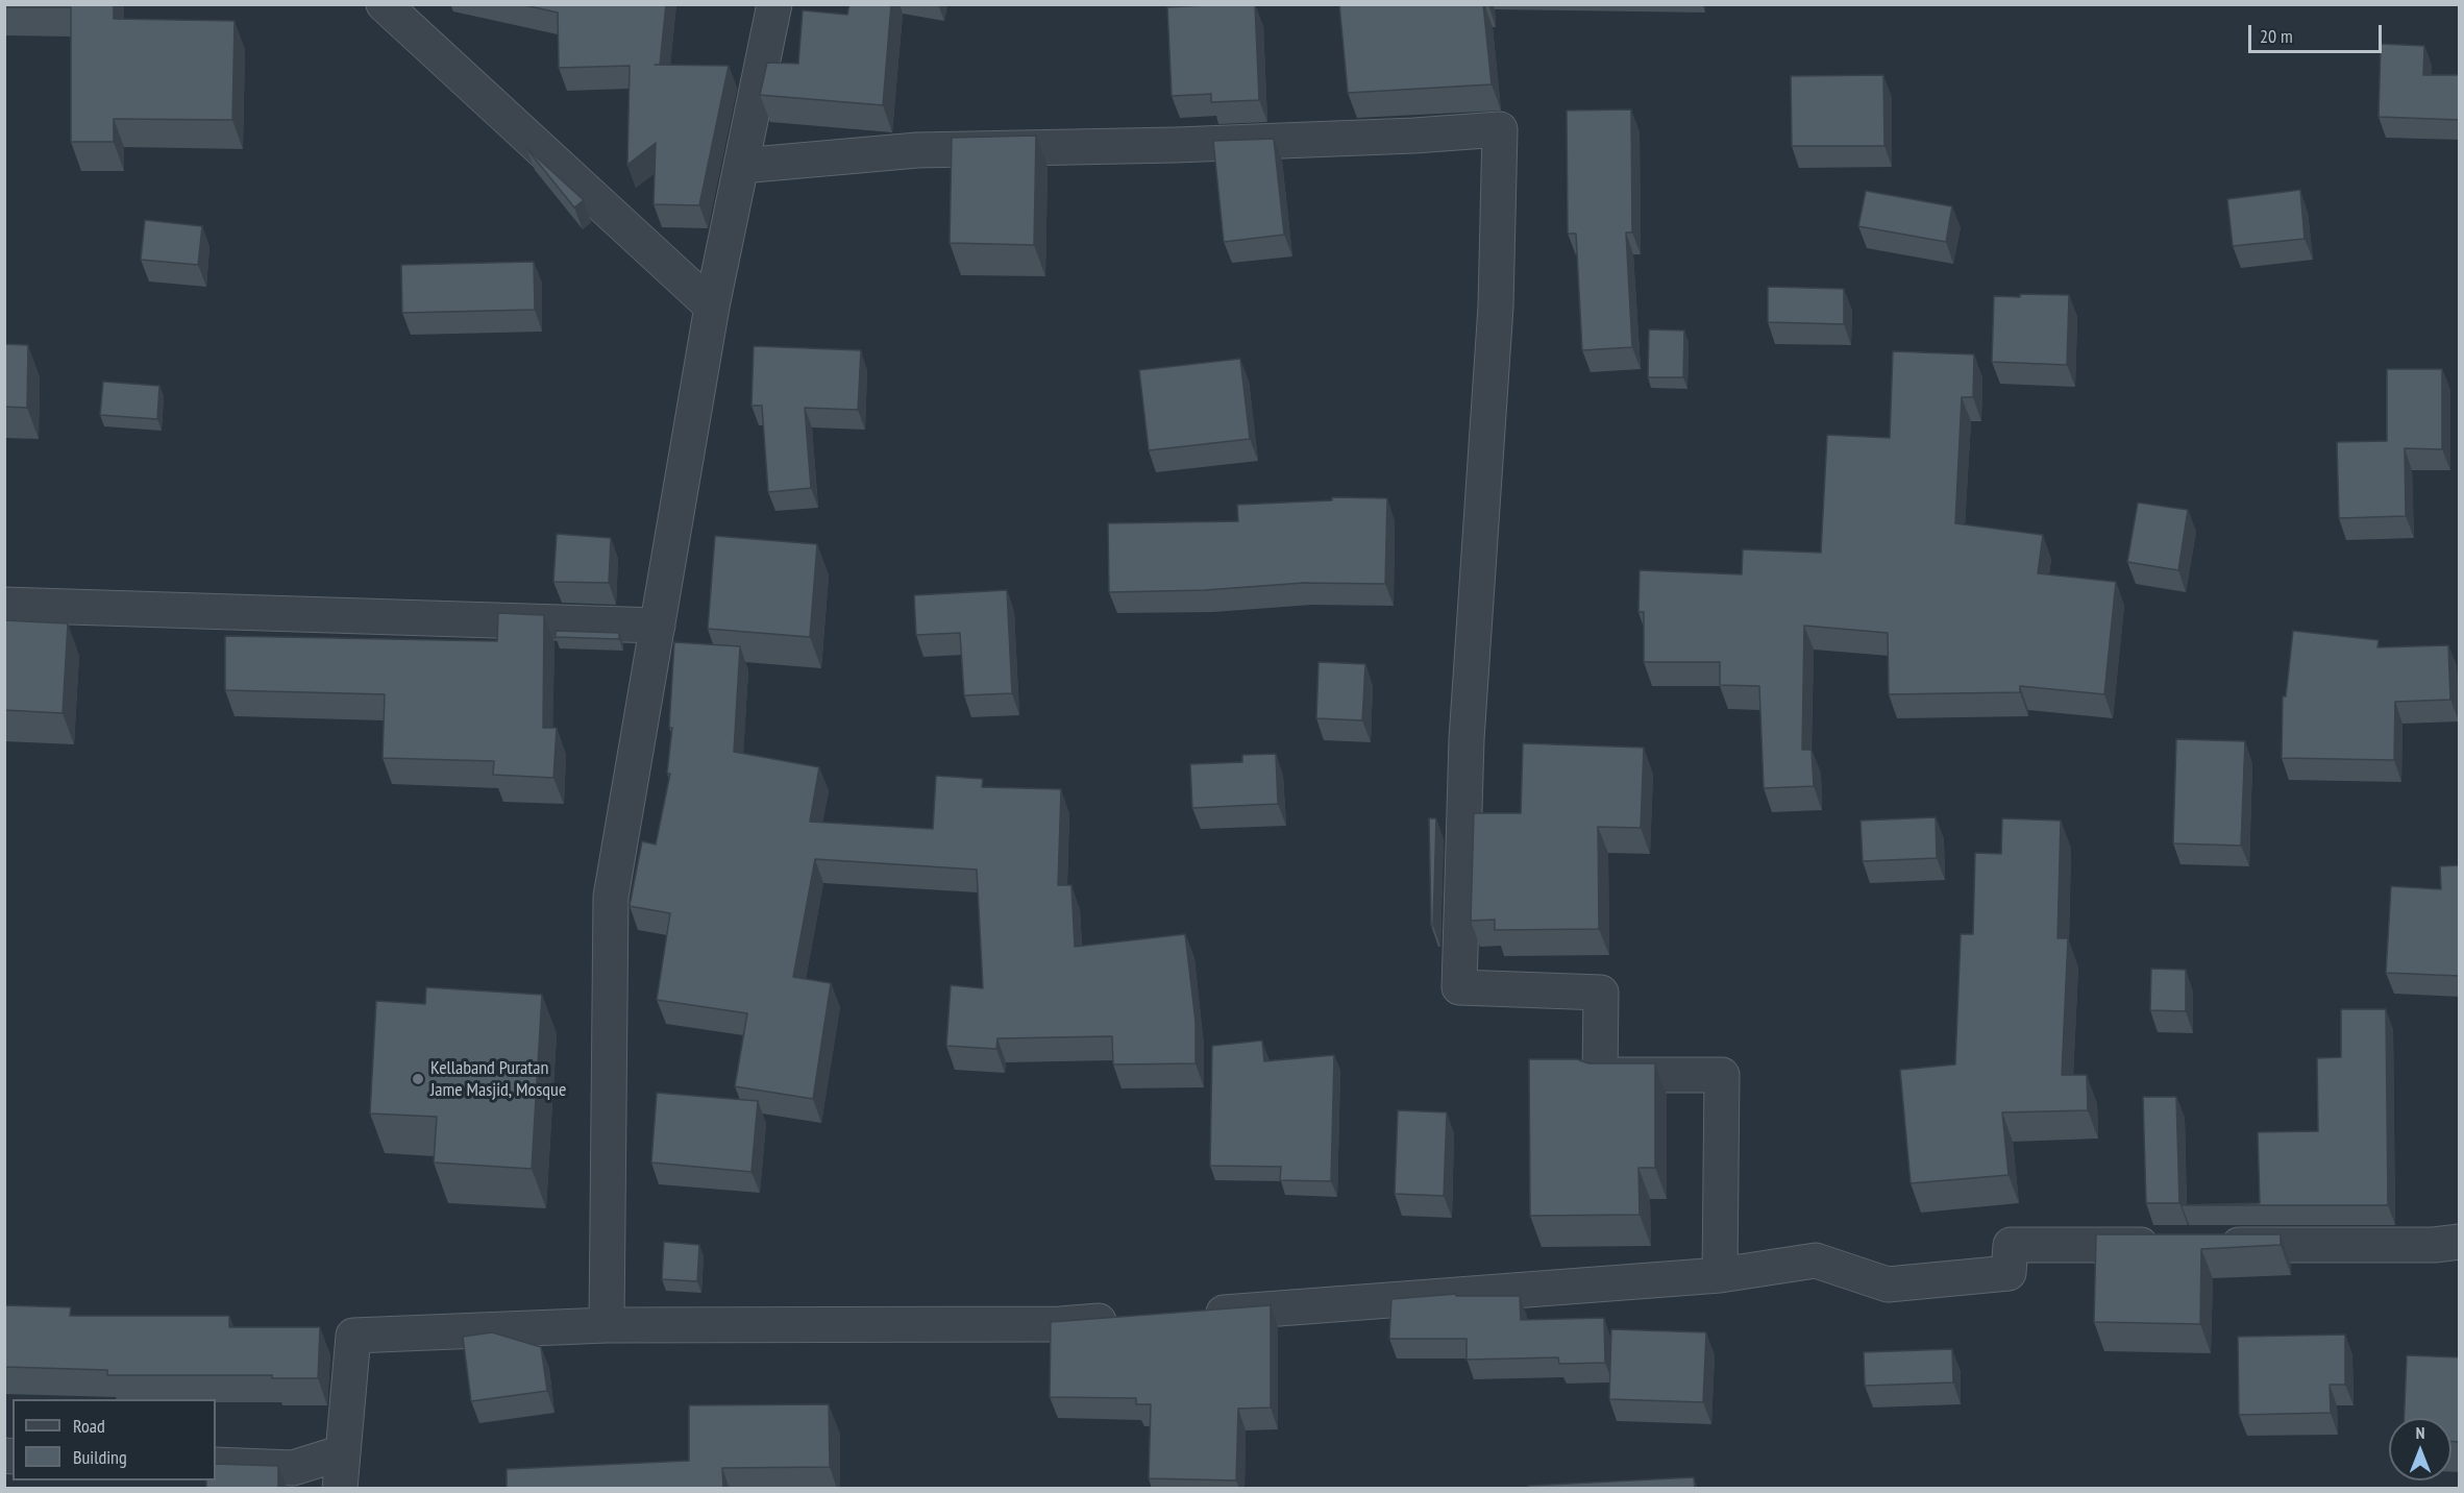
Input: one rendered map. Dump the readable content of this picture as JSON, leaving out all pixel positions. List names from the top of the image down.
{
  "places": ["Kellaband Puratan Jame Masjid, Mosque"],
  "legend": ["Road", "Building"],
  "scale_bar": "20 m",
  "north": "top"
}
